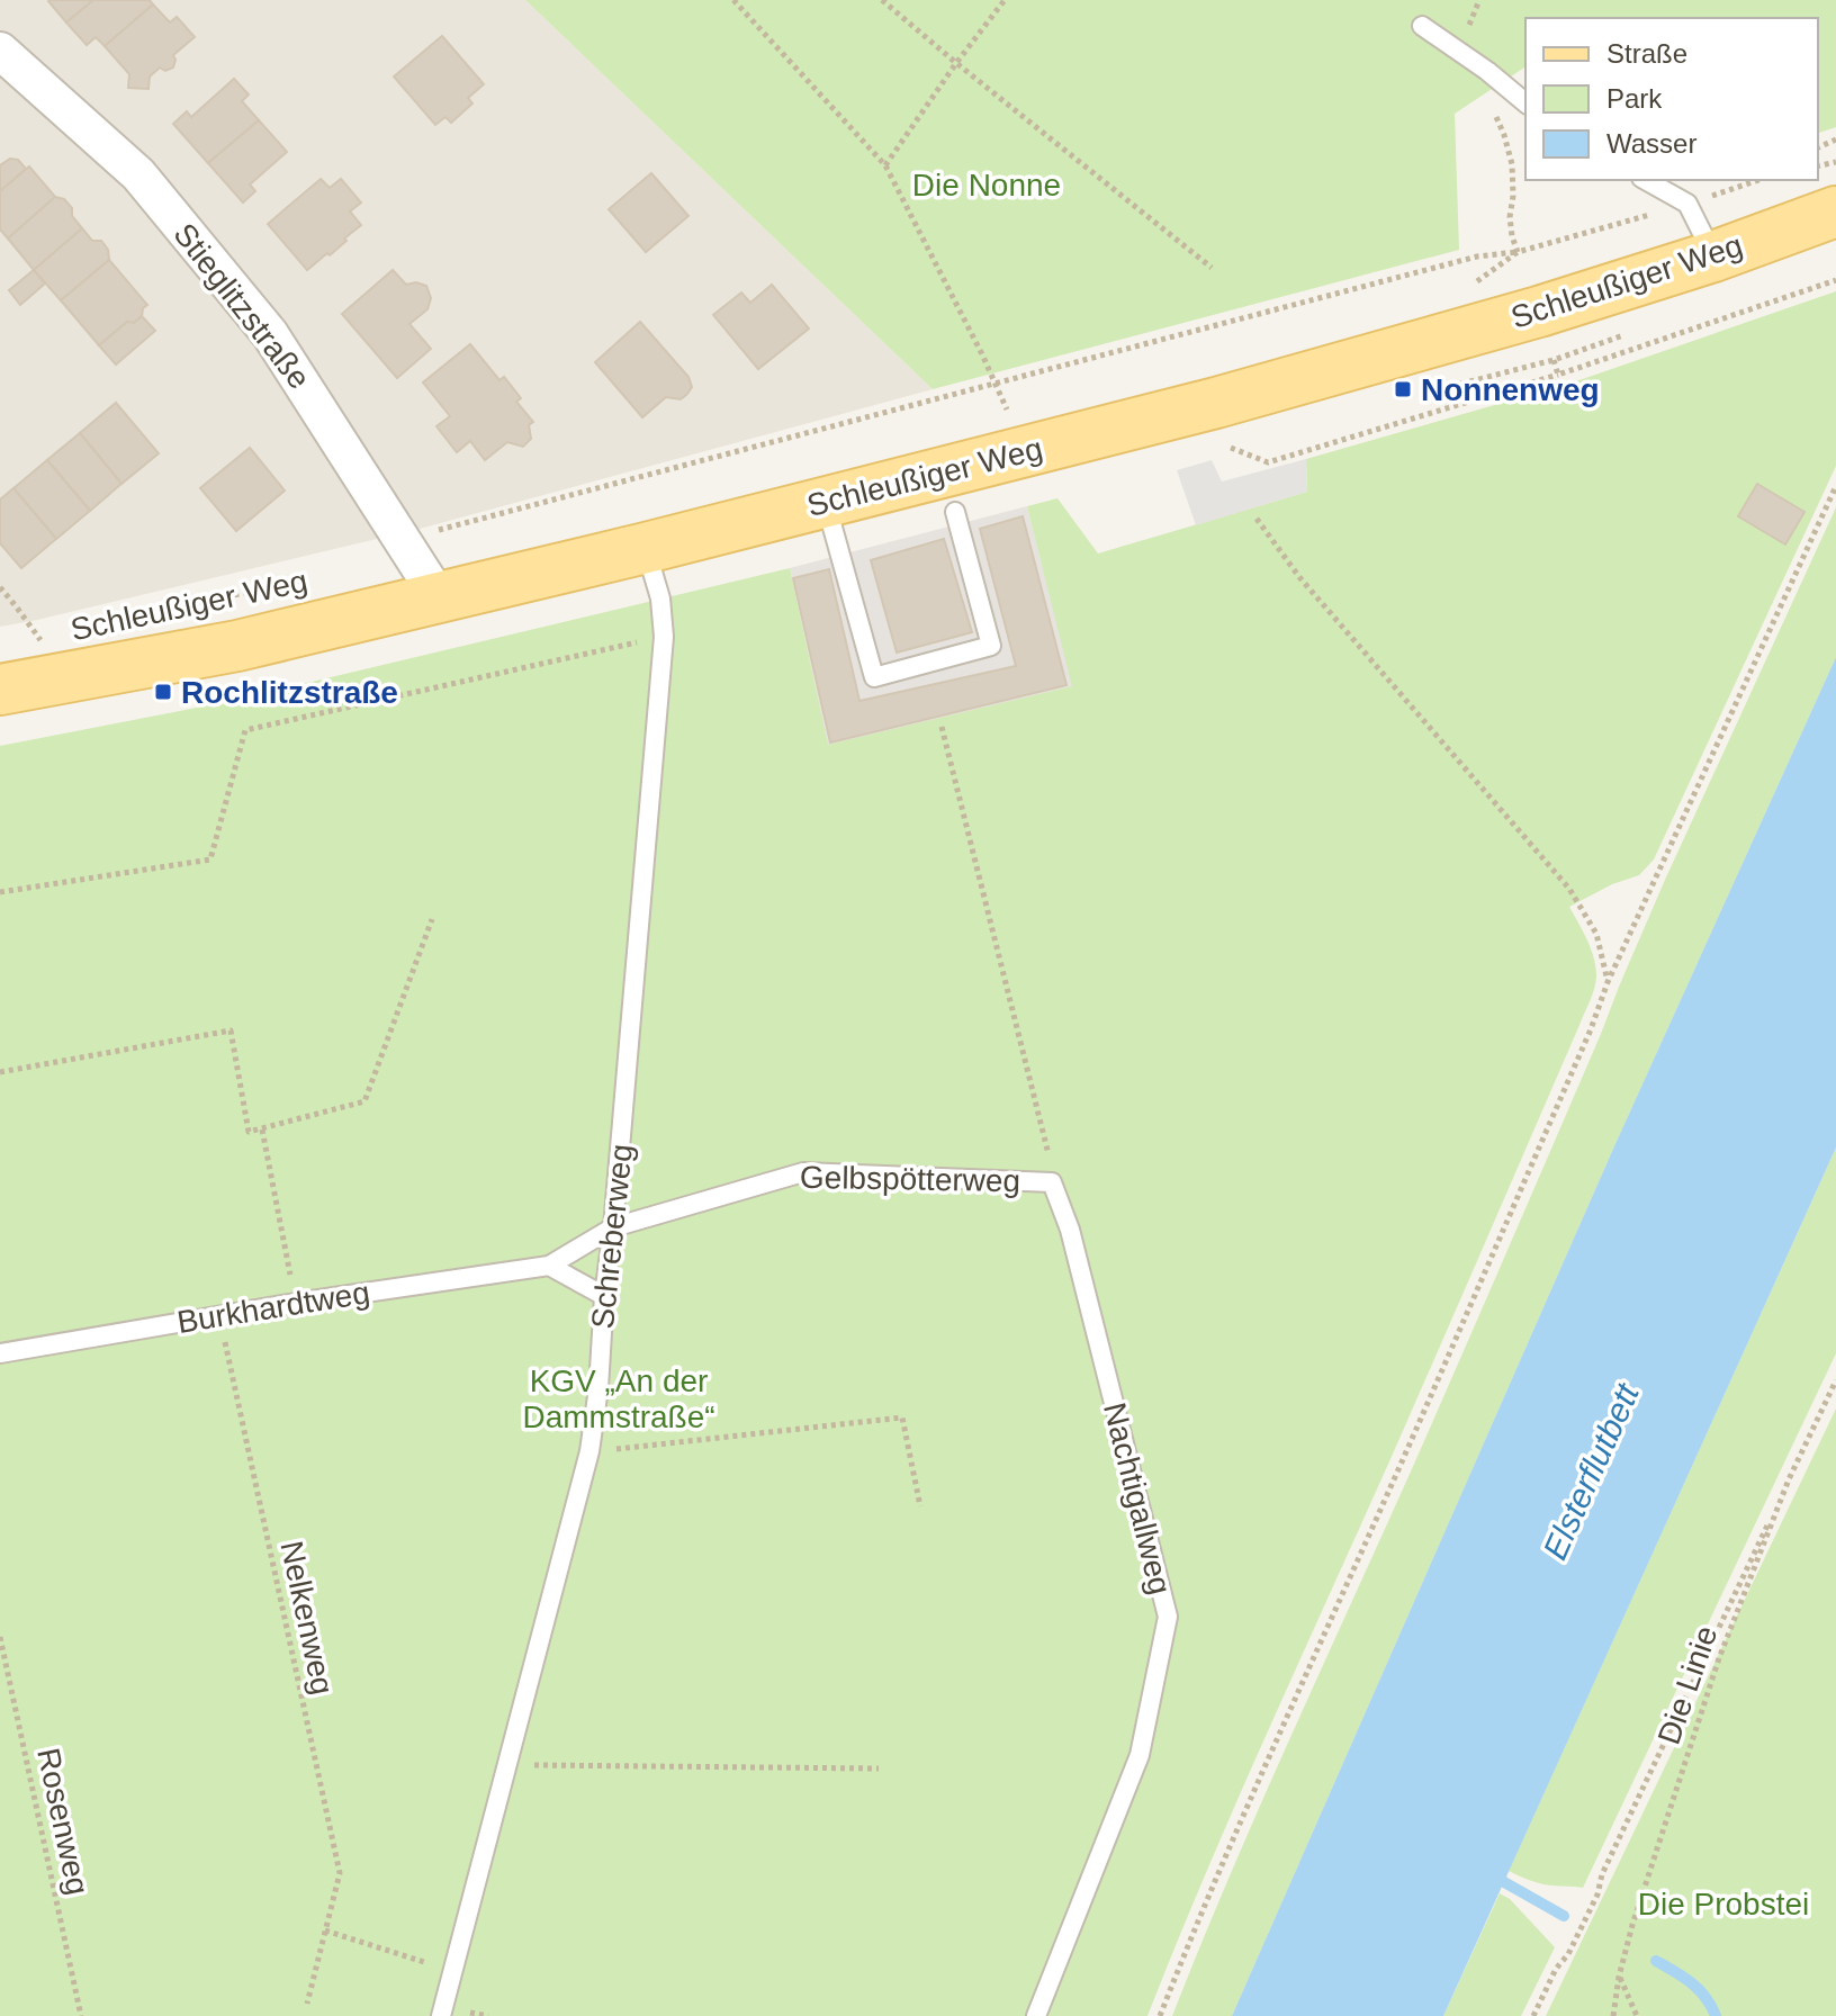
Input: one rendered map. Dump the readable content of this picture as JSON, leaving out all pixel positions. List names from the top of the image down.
{
  "streets": {
    "main road": ["Schleußiger Weg"],
    "street": ["Stieglitzstraße"],
    "lane": [
      "Gelbspötterweg",
      "Schreberweg",
      "Burkhardtweg",
      "Nachtigallweg"
    ],
    "path": ["Nelkenweg", "Die Linie", "Rosenweg"]
  },
  "crossings": [
    ["Schleußiger Weg", "Stieglitzstraße"],
    ["Schleußiger Weg", "Schreberweg"],
    ["Gelbspötterweg", "Schreberweg"],
    ["Gelbspötterweg", "Burkhardtweg"],
    ["Gelbspötterweg", "Nachtigallweg"],
    ["Schreberweg", "Burkhardtweg"],
    ["Burkhardtweg", "Nelkenweg"]
  ],
  "water": ["Elsterflutbett"],
  "parks": ["Die Nonne", "KGV „An der Dammstraße“", "Die Probstei"],
  "places": {
    "transit": ["Nonnenweg", "Rochlitzstraße"]
  },
  "legend": ["Straße", "Park", "Wasser"]
}
